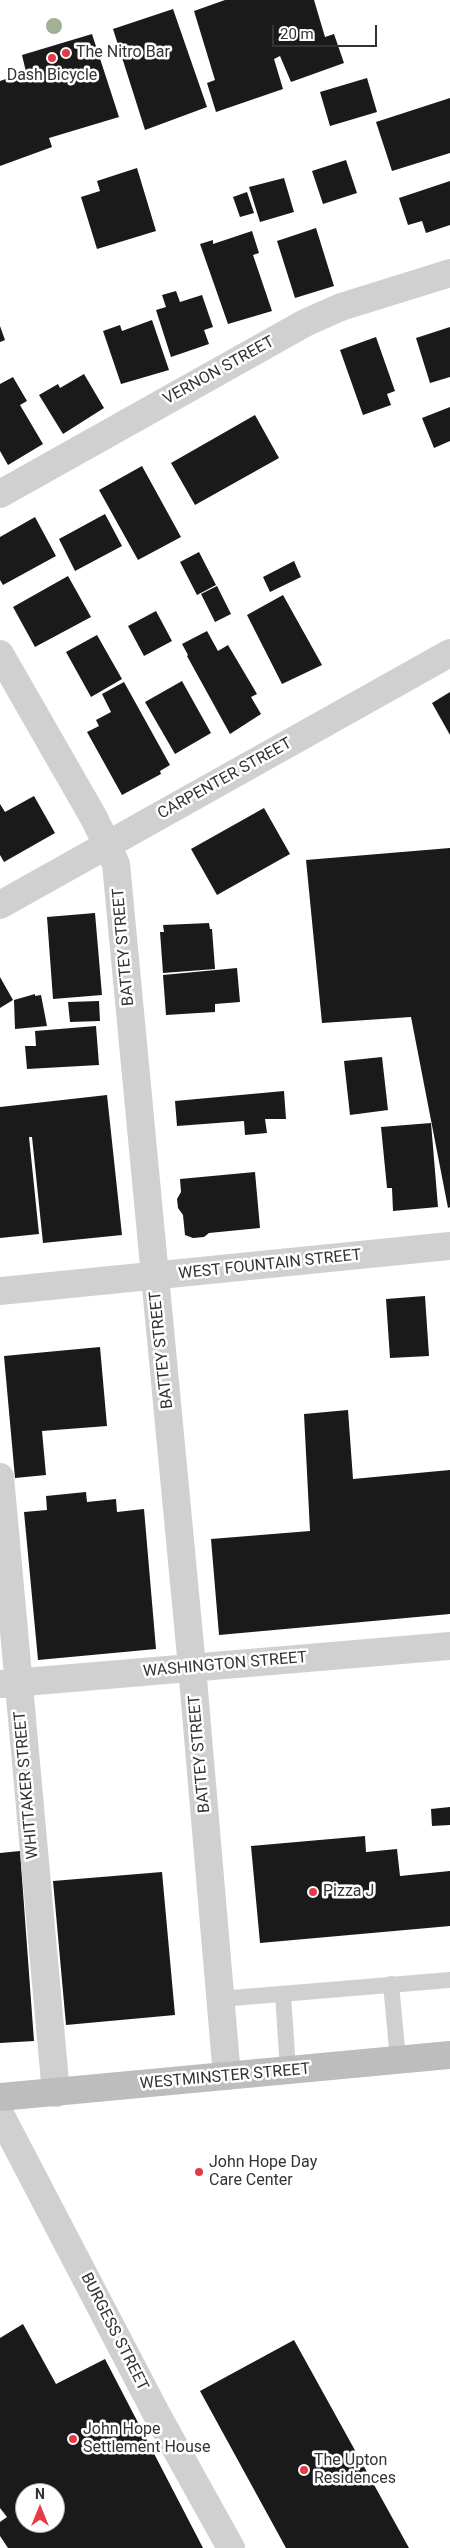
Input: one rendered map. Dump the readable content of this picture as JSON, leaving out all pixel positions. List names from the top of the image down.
{
  "streets": {
    "main road": ["WESTMINSTER STREET"],
    "street": [
      "VERNON STREET",
      "CARPENTER STREET",
      "BATTEY STREET",
      "WEST FOUNTAIN STREET",
      "WASHINGTON STREET",
      "WHITTAKER STREET",
      "BURGESS STREET"
    ]
  },
  "crossings": [
    ["CARPENTER STREET", "BATTEY STREET"],
    ["BATTEY STREET", "WEST FOUNTAIN STREET"],
    ["BATTEY STREET", "WASHINGTON STREET"],
    ["BATTEY STREET", "WESTMINSTER STREET"],
    ["WASHINGTON STREET", "WHITTAKER STREET"],
    ["WHITTAKER STREET", "WESTMINSTER STREET"]
  ],
  "places": [
    "The Nitro Bar",
    "Dash Bicycle",
    "Pizza J",
    "John Hope Day Care Center",
    "John Hope Settlement House",
    "The Upton Residences"
  ],
  "scale_bar": "20 m",
  "north": "top"
}
